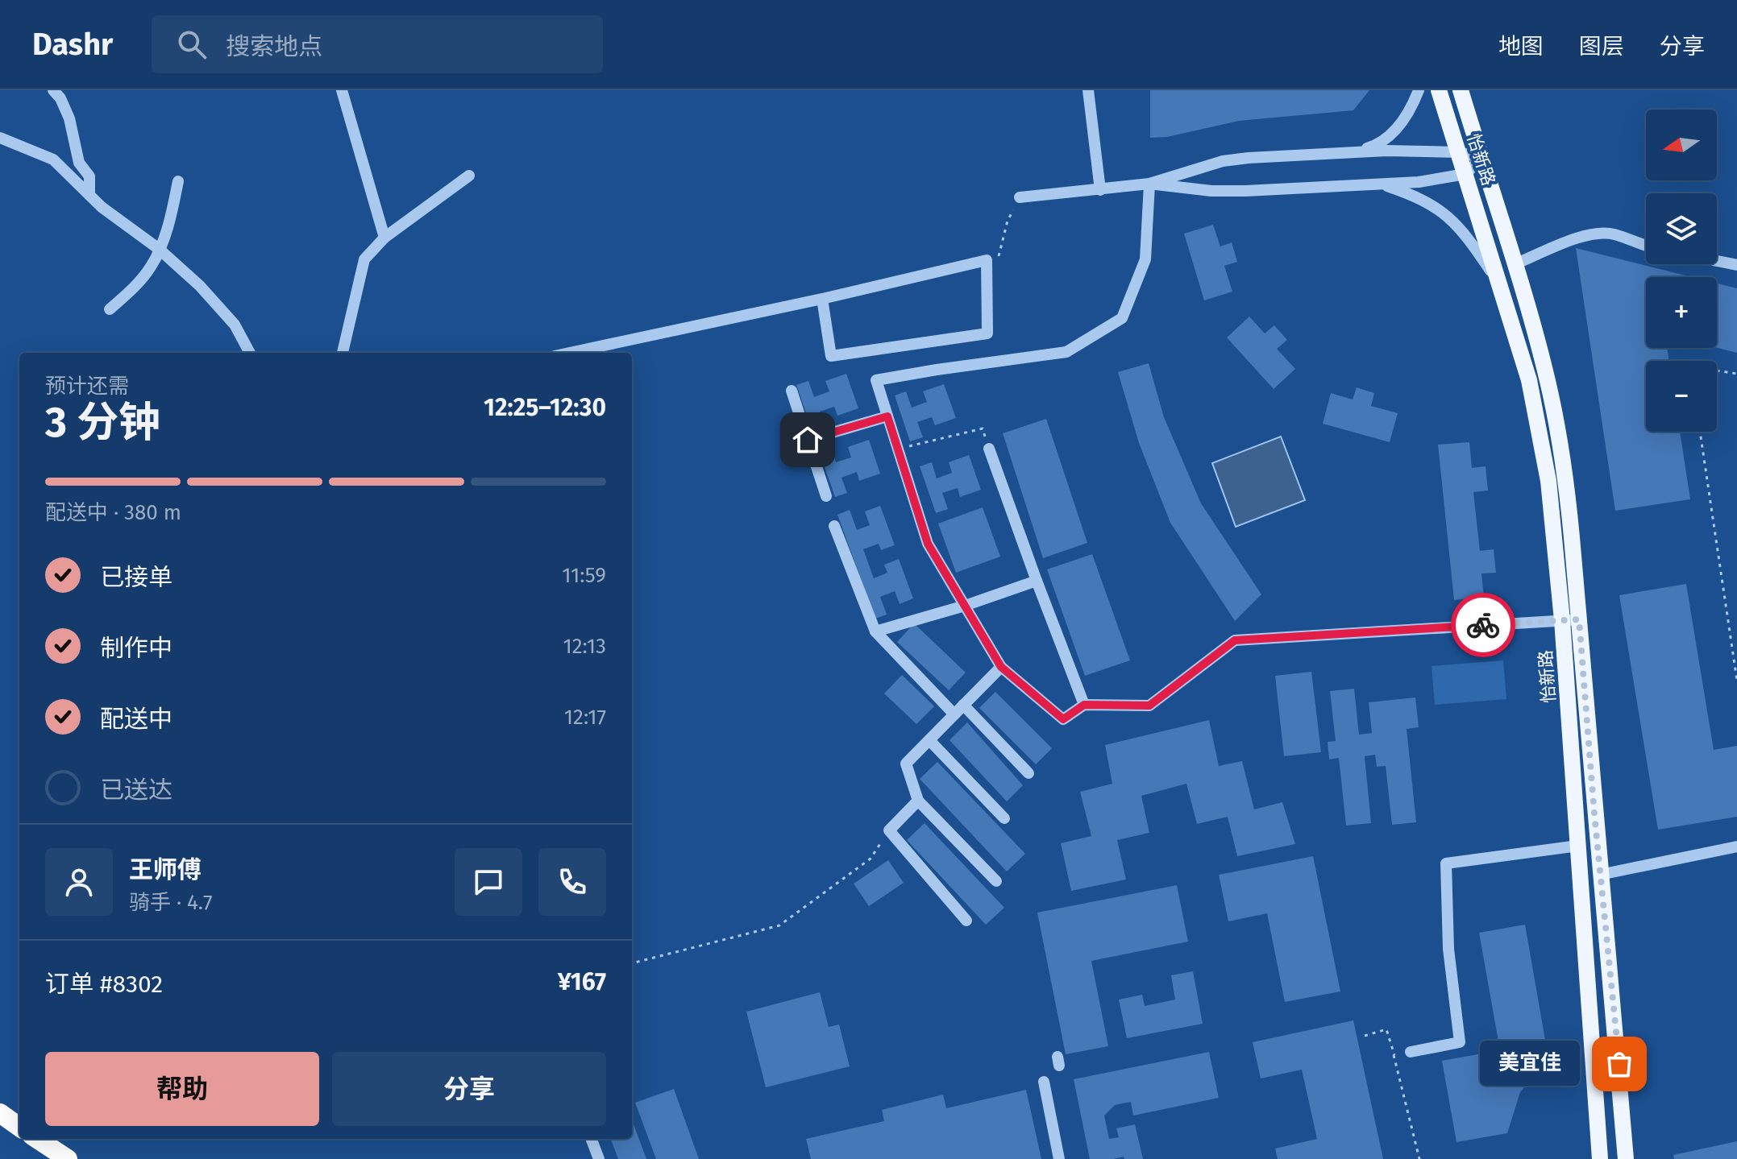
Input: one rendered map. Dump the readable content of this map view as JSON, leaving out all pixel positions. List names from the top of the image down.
{
  "streets": {
    "main road": ["怡新路"]
  },
  "places": ["美宜佳"],
  "north": "left",
  "page": {
    "header": "Dashr",
    "search": "搜索地点",
    "nav": ["地图", "图层", "分享"],
    "map_buttons": ["+", "−"],
    "heading": ["3 分钟", "预计还需", "12:25–12:30"],
    "panel": [
      "王师傅",
      "骑手 · 4.7",
      "订单 #8302",
      "¥167"
    ],
    "bar": "配送中 · 380 m",
    "list": [
      ["已接单", "11:59"],
      ["制作中", "12:13"],
      ["配送中", "12:17"],
      "已送达"
    ],
    "buttons": ["帮助", "分享"],
    "bubble": "美宜佳"
  }
}
